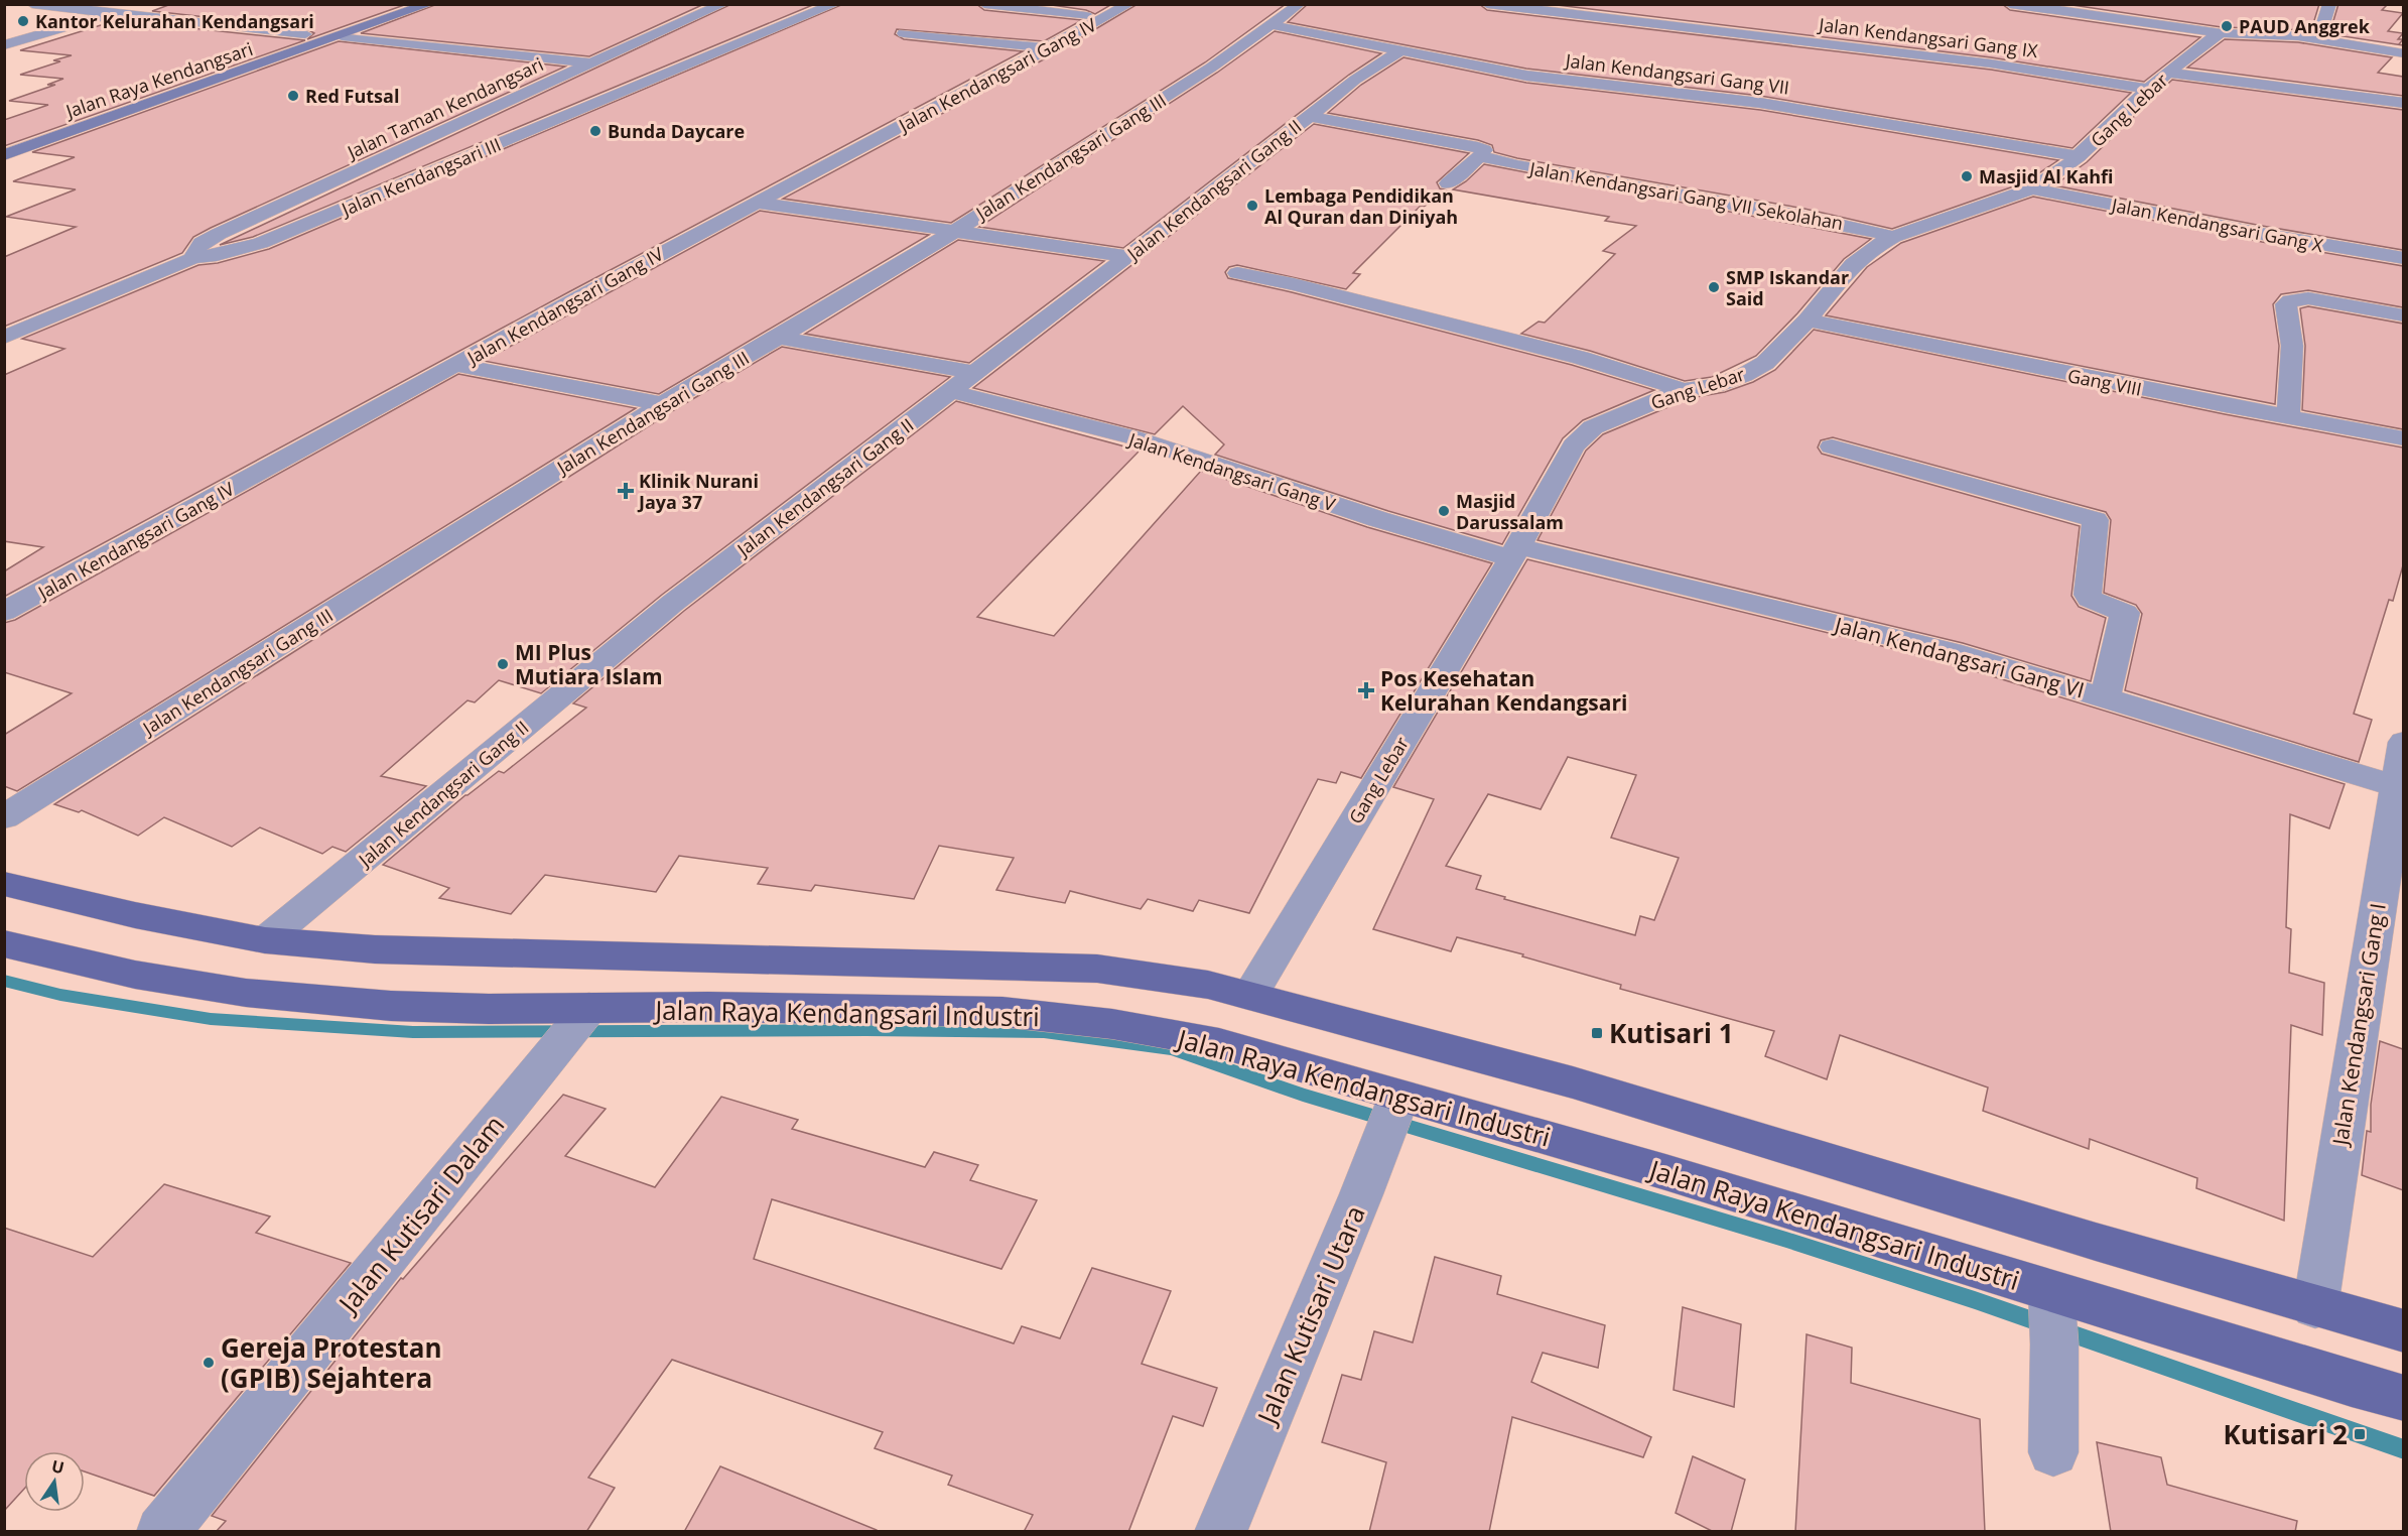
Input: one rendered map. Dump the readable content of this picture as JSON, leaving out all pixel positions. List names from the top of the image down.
{
  "streets": {
    "main road": ["Jalan Raya Kendangsari", "Jalan Raya Kendangsari Industri"],
    "street": [
      "Jalan Kendangsari Gang IX",
      "Jalan Kendangsari Gang VII",
      "Jalan Kendangsari Gang IV",
      "Jalan Taman Kendangsari",
      "Gang Lebar",
      "Jalan Kendangsari Gang III",
      "Jalan Kendangsari III",
      "Jalan Kendangsari Gang II",
      "Jalan Kendangsari Gang VII Sekolahan",
      "Jalan Kendangsari Gang X",
      "Gang VIII",
      "Jalan Kendangsari Gang V",
      "Jalan Kendangsari Gang VI",
      "Jalan Kendangsari Gang I",
      "Jalan Kutisari Dalam",
      "Jalan Kutisari Utara"
    ]
  },
  "crossings": [
    ["Jalan Kendangsari Gang IX", "Gang Lebar"],
    ["Jalan Kendangsari Gang VII", "Gang Lebar"],
    ["Jalan Kendangsari Gang VII", "Jalan Kendangsari Gang III"],
    ["Jalan Kendangsari Gang VII", "Jalan Kendangsari Gang II"],
    ["Jalan Taman Kendangsari", "Jalan Kendangsari III"],
    ["Gang Lebar", "Jalan Kendangsari Gang VII Sekolahan"],
    ["Gang Lebar", "Jalan Kendangsari Gang X"],
    ["Gang Lebar", "Gang VIII"],
    ["Gang Lebar", "Jalan Kendangsari Gang V"],
    ["Gang Lebar", "Jalan Kendangsari Gang VI"],
    ["Jalan Kendangsari Gang II", "Jalan Kendangsari Gang VII Sekolahan"],
    ["Jalan Kendangsari Gang II", "Jalan Kendangsari Gang V"],
    ["Jalan Kendangsari Gang V", "Jalan Kendangsari Gang VI"],
    ["Jalan Kendangsari Gang VI", "Jalan Kendangsari Gang I"],
    ["Jalan Raya Kendangsari Industri", "Jalan Kutisari Dalam"],
    ["Jalan Raya Kendangsari Industri", "Jalan Kutisari Utara"]
  ],
  "places": {
    "other": [
      "Kantor Kelurahan Kendangsari",
      "PAUD Anggrek",
      "Red Futsal",
      "Bunda Daycare",
      "Masjid Al Kahfi",
      "Lembaga Pendidikan Al Quran dan Diniyah",
      "SMP Iskandar Said",
      "Masjid Darussalam",
      "MI Plus Mutiara Islam",
      "Gereja Protestan (GPIB) Sejahtera"
    ],
    "health": ["Klinik Nurani Jaya 37", "Pos Kesehatan Kelurahan Kendangsari"],
    "transit": ["Kutisari 1", "Kutisari 2"]
  },
  "north": "top"
}
